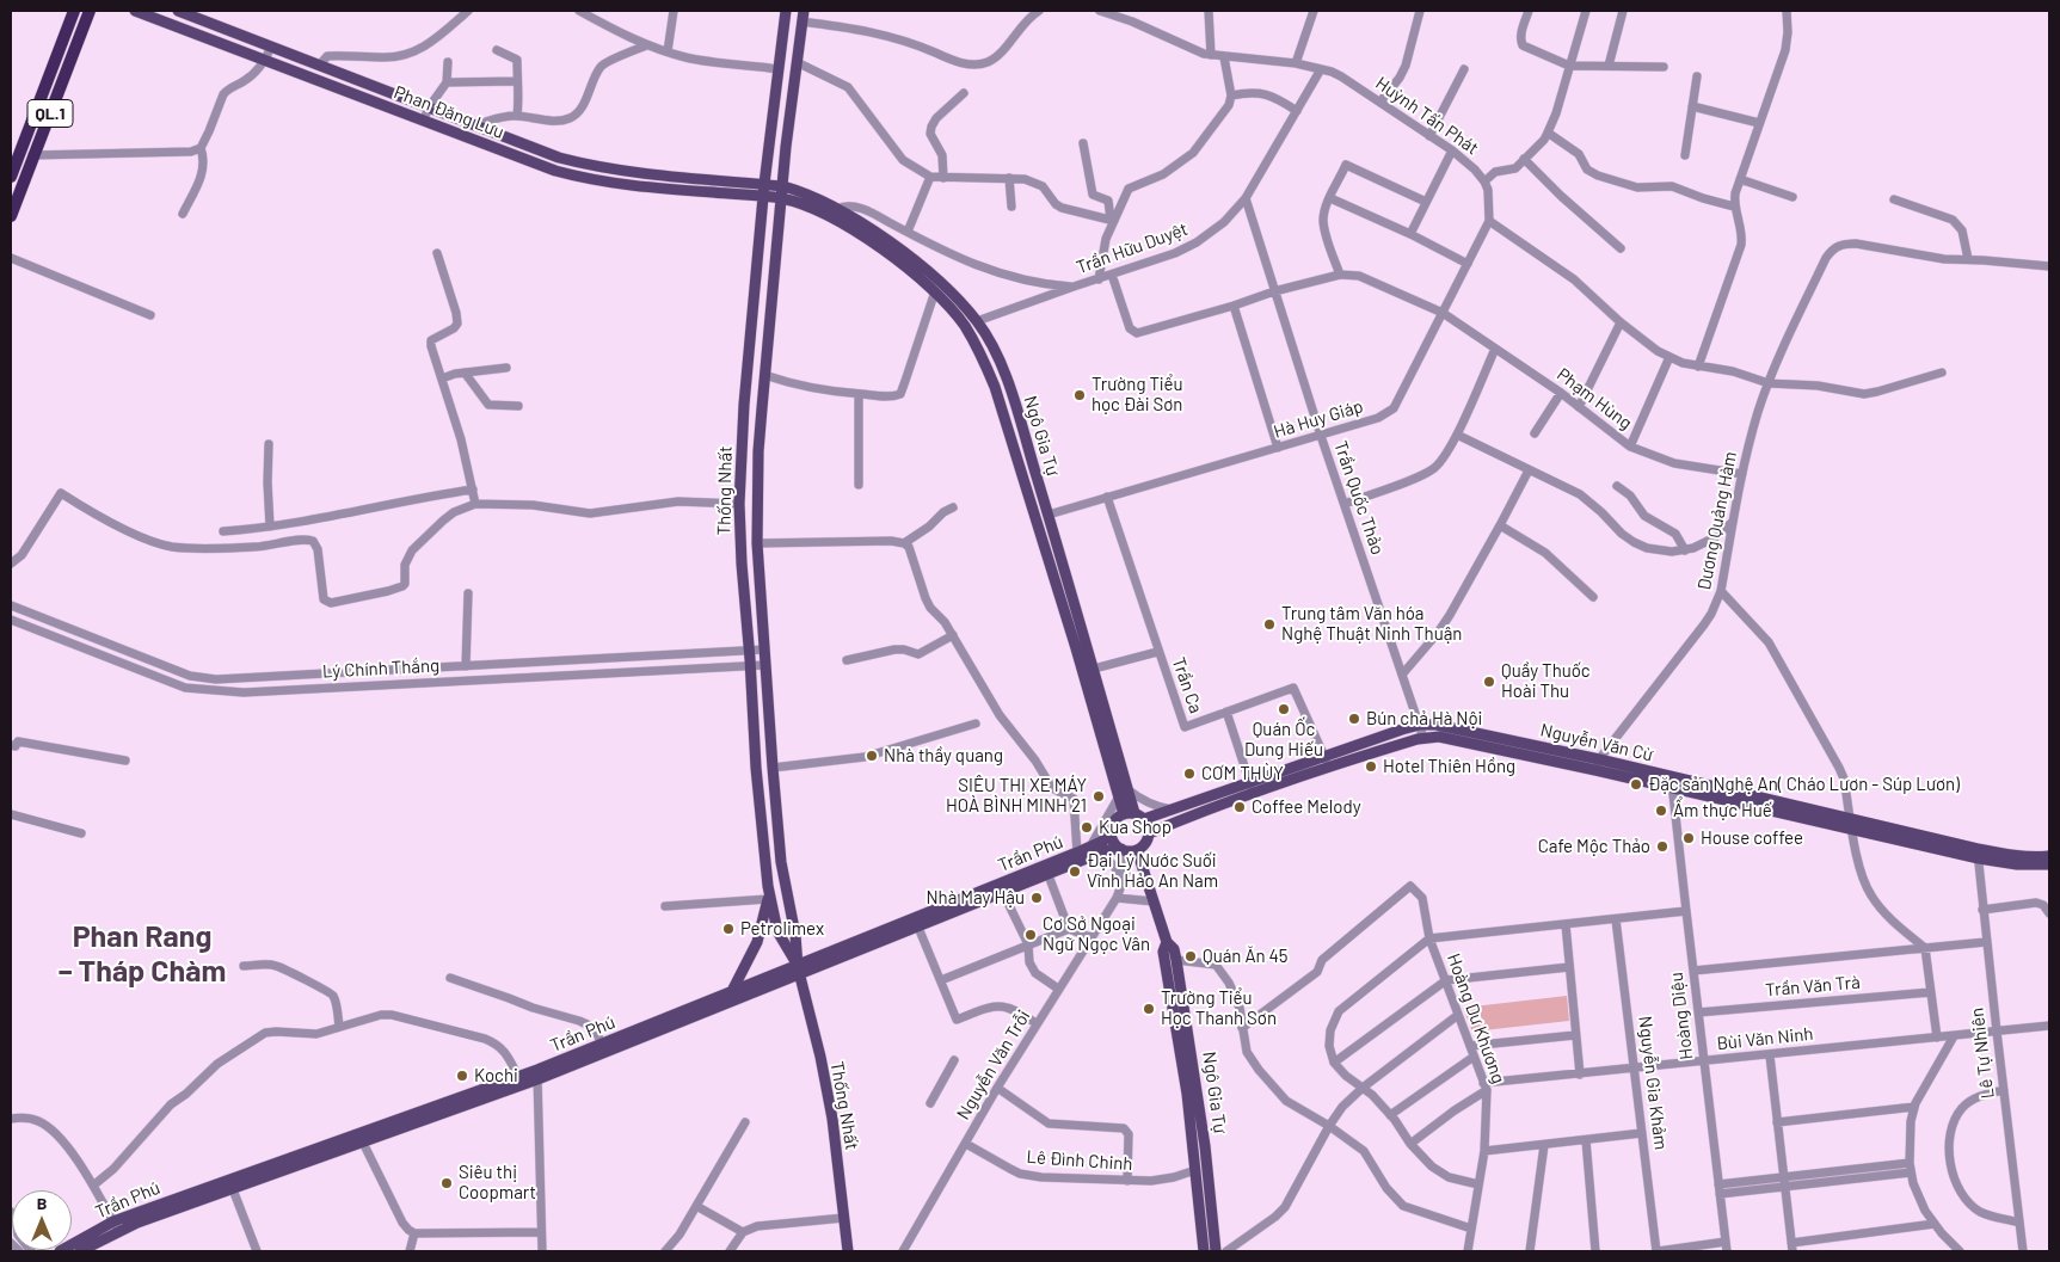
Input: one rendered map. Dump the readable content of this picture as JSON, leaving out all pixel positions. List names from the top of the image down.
{
  "streets": {
    "highway": ["QL.1"],
    "main road": [
      "Phan Đăng Lưu",
      "Ngô Gia Tự",
      "Thống Nhất",
      "Nguyễn Văn Cừ",
      "Trần Phú"
    ],
    "street": [
      "Huỳnh Tấn Phát",
      "Trần Hữu Duyệt",
      "Phạm Hùng",
      "Hà Huy Giáp",
      "Trần Quốc Thảo",
      "Dương Quảng Hàm",
      "Lý Chính Thắng",
      "Trần Ca",
      "Trần Văn Trà",
      "Hoàng Diệu",
      "Hoàng Dư Khương",
      "Bùi Văn Ninh",
      "Lê Tự Nhiên",
      "Nguyễn Văn Trỗi",
      "Nguyễn Gia Khảm",
      "Lê Đình Chinh"
    ]
  },
  "crossings": [
    ["Phan Đăng Lưu", "Ngô Gia Tự"],
    ["Phan Đăng Lưu", "Thống Nhất"],
    ["Huỳnh Tấn Phát", "Trần Hữu Duyệt"],
    ["Huỳnh Tấn Phát", "Hà Huy Giáp"],
    ["Trần Hữu Duyệt", "Ngô Gia Tự"],
    ["Trần Hữu Duyệt", "Trần Quốc Thảo"],
    ["Phạm Hùng", "Hà Huy Giáp"],
    ["Phạm Hùng", "Dương Quảng Hàm"],
    ["Hà Huy Giáp", "Ngô Gia Tự"],
    ["Hà Huy Giáp", "Trần Quốc Thảo"],
    ["Hà Huy Giáp", "Trần Ca"],
    ["Ngô Gia Tự", "Thống Nhất"],
    ["Ngô Gia Tự", "Nguyễn Văn Cừ"],
    ["Ngô Gia Tự", "Trần Phú"],
    ["Ngô Gia Tự", "Nguyễn Văn Trỗi"],
    ["Ngô Gia Tự", "Lê Đình Chinh"],
    ["Thống Nhất", "Lý Chính Thắng"],
    ["Thống Nhất", "Trần Phú"],
    ["Trần Quốc Thảo", "Nguyễn Văn Cừ"],
    ["Dương Quảng Hàm", "Nguyễn Văn Cừ"],
    ["Trần Ca", "Nguyễn Văn Cừ"],
    ["Nguyễn Văn Cừ", "Trần Phú"],
    ["Nguyễn Văn Cừ", "Hoàng Diệu"],
    ["Nguyễn Văn Cừ", "Lê Tự Nhiên"],
    ["Nguyễn Văn Cừ", "Nguyễn Văn Trỗi"],
    ["Trần Phú", "Nguyễn Văn Trỗi"],
    ["Trần Văn Trà", "Hoàng Diệu"],
    ["Hoàng Diệu", "Bùi Văn Ninh"],
    ["Hoàng Dư Khương", "Bùi Văn Ninh"],
    ["Bùi Văn Ninh", "Lê Tự Nhiên"],
    ["Bùi Văn Ninh", "Nguyễn Gia Khảm"],
    ["Nguyễn Văn Trỗi", "Lê Đình Chinh"]
  ],
  "districts": ["Phan Rang – Tháp Chàm"],
  "places": [
    "Trường Tiểu học Đài Sơn",
    "Trung tâm Văn hóa Nghệ Thuật Ninh Thuận",
    "Quầy Thuốc Hoài Thu",
    "Quán Ốc Dung Hiếu",
    "Bún chả Hà Nội",
    "Nhà thầy quang",
    "Hotel Thiên Hồng",
    "CƠM THÙY",
    "Đặc sản Nghệ An( Cháo Lươn - Súp Lươn)",
    "SIÊU THỊ XE MÁY HOÀ BÌNH MINH 21",
    "Coffee Melody",
    "Ẩm thực Huế",
    "Kua Shop",
    "House coffee",
    "Cafe Mộc Thảo",
    "Đại Lý Nước Suối Vĩnh Hảo An Nam",
    "Nhà May Hậu",
    "Petrolimex",
    "Cơ Sở Ngoại Ngữ Ngọc Vân",
    "Quán Ăn 45",
    "Trường Tiểu Học Thanh Sơn",
    "Kochi",
    "Siêu thị Coopmart"
  ],
  "north": "top"
}
